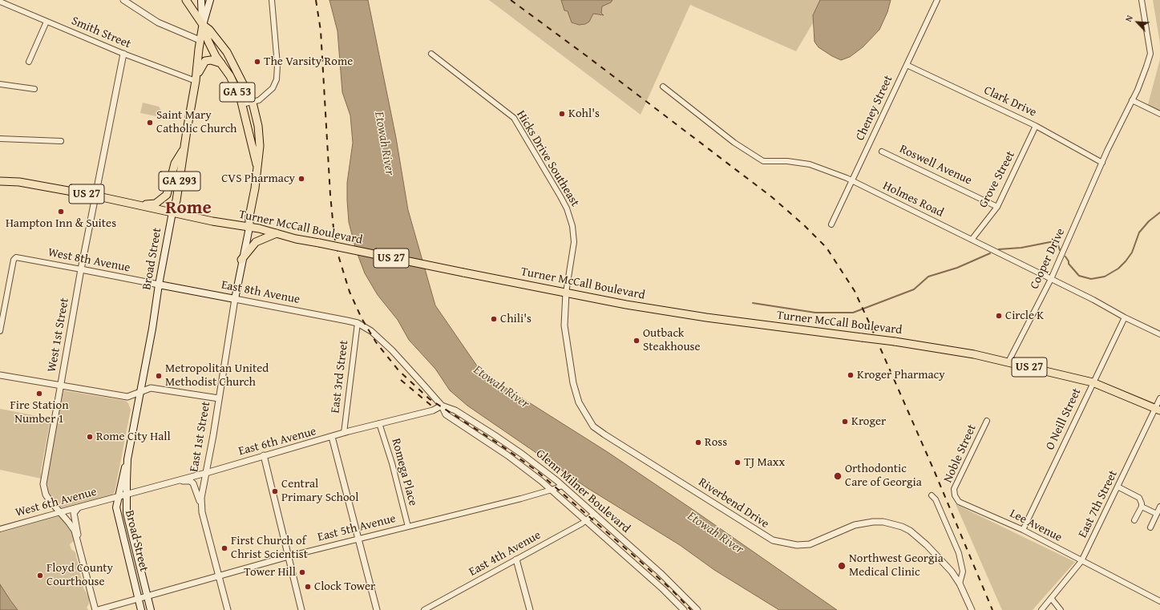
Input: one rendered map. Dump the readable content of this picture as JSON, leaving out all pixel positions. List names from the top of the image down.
{
  "streets": {
    "main road": [
      "GA 53",
      "GA 293",
      "US 27",
      "Turner McCall Boulevard",
      "Broad Street",
      "East 8th Avenue",
      "East 1st Street"
    ],
    "street": [
      "Smith Street",
      "Clark Drive",
      "Cheney Street",
      "Hicks Drive Southeast",
      "Roswell Avenue",
      "Grove Street",
      "Holmes Road",
      "Cooper Drive",
      "West 8th Avenue",
      "West 1st Street",
      "East 3rd Street",
      "O Neill Street",
      "East 6th Avenue",
      "Noble Street",
      "Romega Place",
      "Glenn Milner Boulevard",
      "West 6th Avenue",
      "Riverbend Drive",
      "East 7th Street",
      "Lee Avenue",
      "East 5th Avenue",
      "East 4th Avenue"
    ]
  },
  "crossings": [
    ["Smith Street", "Broad Street"],
    ["Smith Street", "West 1st Street"],
    ["GA 53", "GA 293"],
    ["GA 53", "Turner McCall Boulevard"],
    ["GA 53", "Broad Street"],
    ["GA 53", "East 1st Street"],
    ["Clark Drive", "Cheney Street"],
    ["Clark Drive", "Grove Street"],
    ["Clark Drive", "Cooper Drive"],
    ["Cheney Street", "Holmes Road"],
    ["Hicks Drive Southeast", "Turner McCall Boulevard"],
    ["Hicks Drive Southeast", "Riverbend Drive"],
    ["Roswell Avenue", "Grove Street"],
    ["Grove Street", "Holmes Road"],
    ["GA 293", "Broad Street"],
    ["Holmes Road", "Cooper Drive"],
    ["Holmes Road", "O Neill Street"],
    ["Turner McCall Boulevard", "Broad Street"],
    ["Turner McCall Boulevard", "Cooper Drive"],
    ["Turner McCall Boulevard", "West 1st Street"],
    ["Turner McCall Boulevard", "O Neill Street"],
    ["Turner McCall Boulevard", "East 1st Street"],
    ["Turner McCall Boulevard", "Riverbend Drive"],
    ["Turner McCall Boulevard", "East 7th Street"],
    ["Broad Street", "West 8th Avenue"],
    ["Broad Street", "East 8th Avenue"],
    ["Broad Street", "East 6th Avenue"],
    ["Broad Street", "West 6th Avenue"],
    ["Broad Street", "East 5th Avenue"],
    ["West 8th Avenue", "East 8th Avenue"],
    ["West 8th Avenue", "West 1st Street"],
    ["East 8th Avenue", "East 3rd Street"],
    ["East 8th Avenue", "East 1st Street"],
    ["East 8th Avenue", "Glenn Milner Boulevard"],
    ["West 1st Street", "West 6th Avenue"],
    ["West 1st Street", "East 5th Avenue"],
    ["East 3rd Street", "East 6th Avenue"],
    ["East 3rd Street", "Glenn Milner Boulevard"],
    ["O Neill Street", "Lee Avenue"],
    ["East 1st Street", "East 6th Avenue"],
    ["East 1st Street", "East 5th Avenue"],
    ["East 6th Avenue", "Romega Place"],
    ["East 6th Avenue", "Glenn Milner Boulevard"],
    ["East 6th Avenue", "West 6th Avenue"],
    ["Noble Street", "Lee Avenue"],
    ["Romega Place", "East 5th Avenue"],
    ["Glenn Milner Boulevard", "East 5th Avenue"],
    ["Glenn Milner Boulevard", "East 4th Avenue"],
    ["East 7th Street", "Lee Avenue"]
  ],
  "districts": ["Rome"],
  "water": ["Etowah River"],
  "places": [
    "The Varsity Rome",
    "Kohl's",
    "Saint Mary Catholic Church",
    "CVS Pharmacy",
    "Hampton Inn & Suites",
    "Circle K",
    "Chili's",
    "Outback Steakhouse",
    "Kroger Pharmacy",
    "Metropolitan United Methodist Church",
    "Fire Station Number 1",
    "Kroger",
    "Rome City Hall",
    "Ross",
    "TJ Maxx",
    "Orthodontic Care of Georgia",
    "Central Primary School",
    "First Church of Christ Scientist",
    "Northwest Georgia Medical Clinic",
    "Tower Hill",
    "Floyd County Courthouse",
    "Clock Tower"
  ],
  "north": "top left"
}
